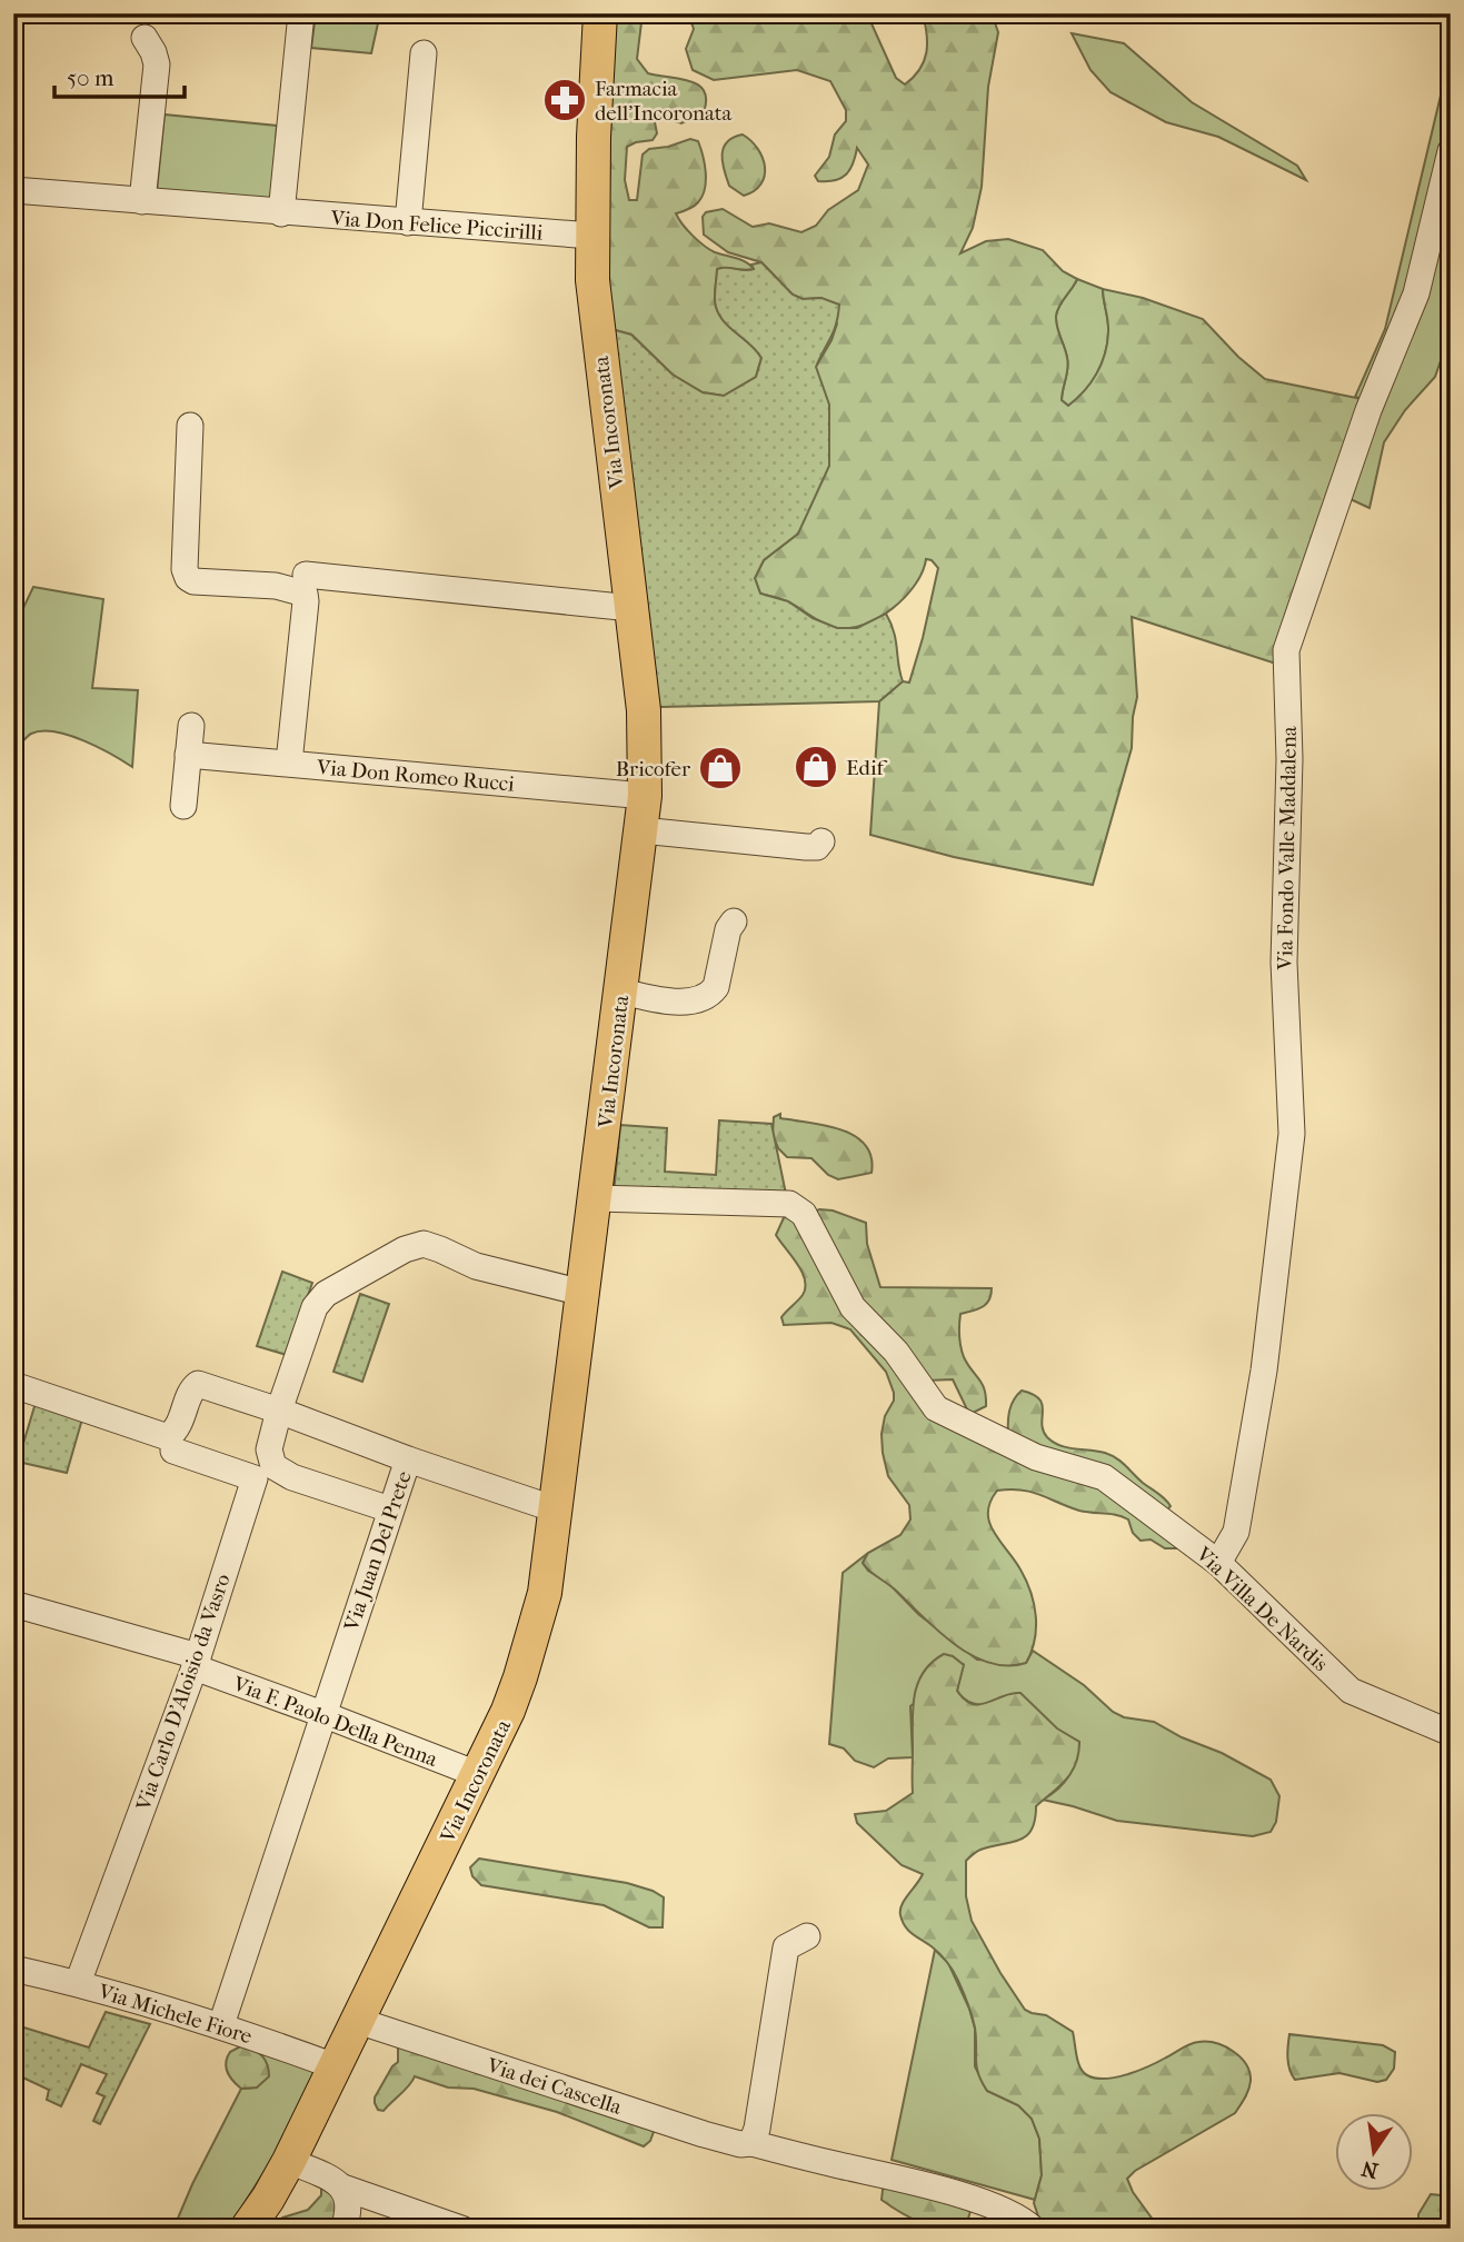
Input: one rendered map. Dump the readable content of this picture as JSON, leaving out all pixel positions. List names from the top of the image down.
{
  "streets": {
    "main road": ["Via Incoronata"],
    "street": [
      "Via Don Felice Piccirilli",
      "Via Don Romeo Rucci",
      "Via Fondo Valle Maddalena",
      "Via Juan Del Prete",
      "Via Villa De Nardis",
      "Via Carlo D'Aloisio da Vasro",
      "Via F. Paolo Della Penna",
      "Via Michele Fiore",
      "Via dei Cascella"
    ]
  },
  "crossings": [
    ["Via Don Felice Piccirilli", "Via Incoronata"],
    ["Via Incoronata", "Via Don Romeo Rucci"],
    ["Via Incoronata", "Via Villa De Nardis"],
    ["Via Incoronata", "Via F. Paolo Della Penna"],
    ["Via Incoronata", "Via Michele Fiore"],
    ["Via Incoronata", "Via dei Cascella"],
    ["Via Fondo Valle Maddalena", "Via Villa De Nardis"],
    ["Via Juan Del Prete", "Via F. Paolo Della Penna"],
    ["Via Juan Del Prete", "Via Michele Fiore"],
    ["Via Carlo D'Aloisio da Vasro", "Via F. Paolo Della Penna"],
    ["Via Carlo D'Aloisio da Vasro", "Via Michele Fiore"]
  ],
  "places": {
    "pharmacy": ["Farmacia dell'Incoronata"],
    "shop": ["Edif", "Bricofer"]
  },
  "scale_bar": "50 m",
  "north": "bottom"
}
